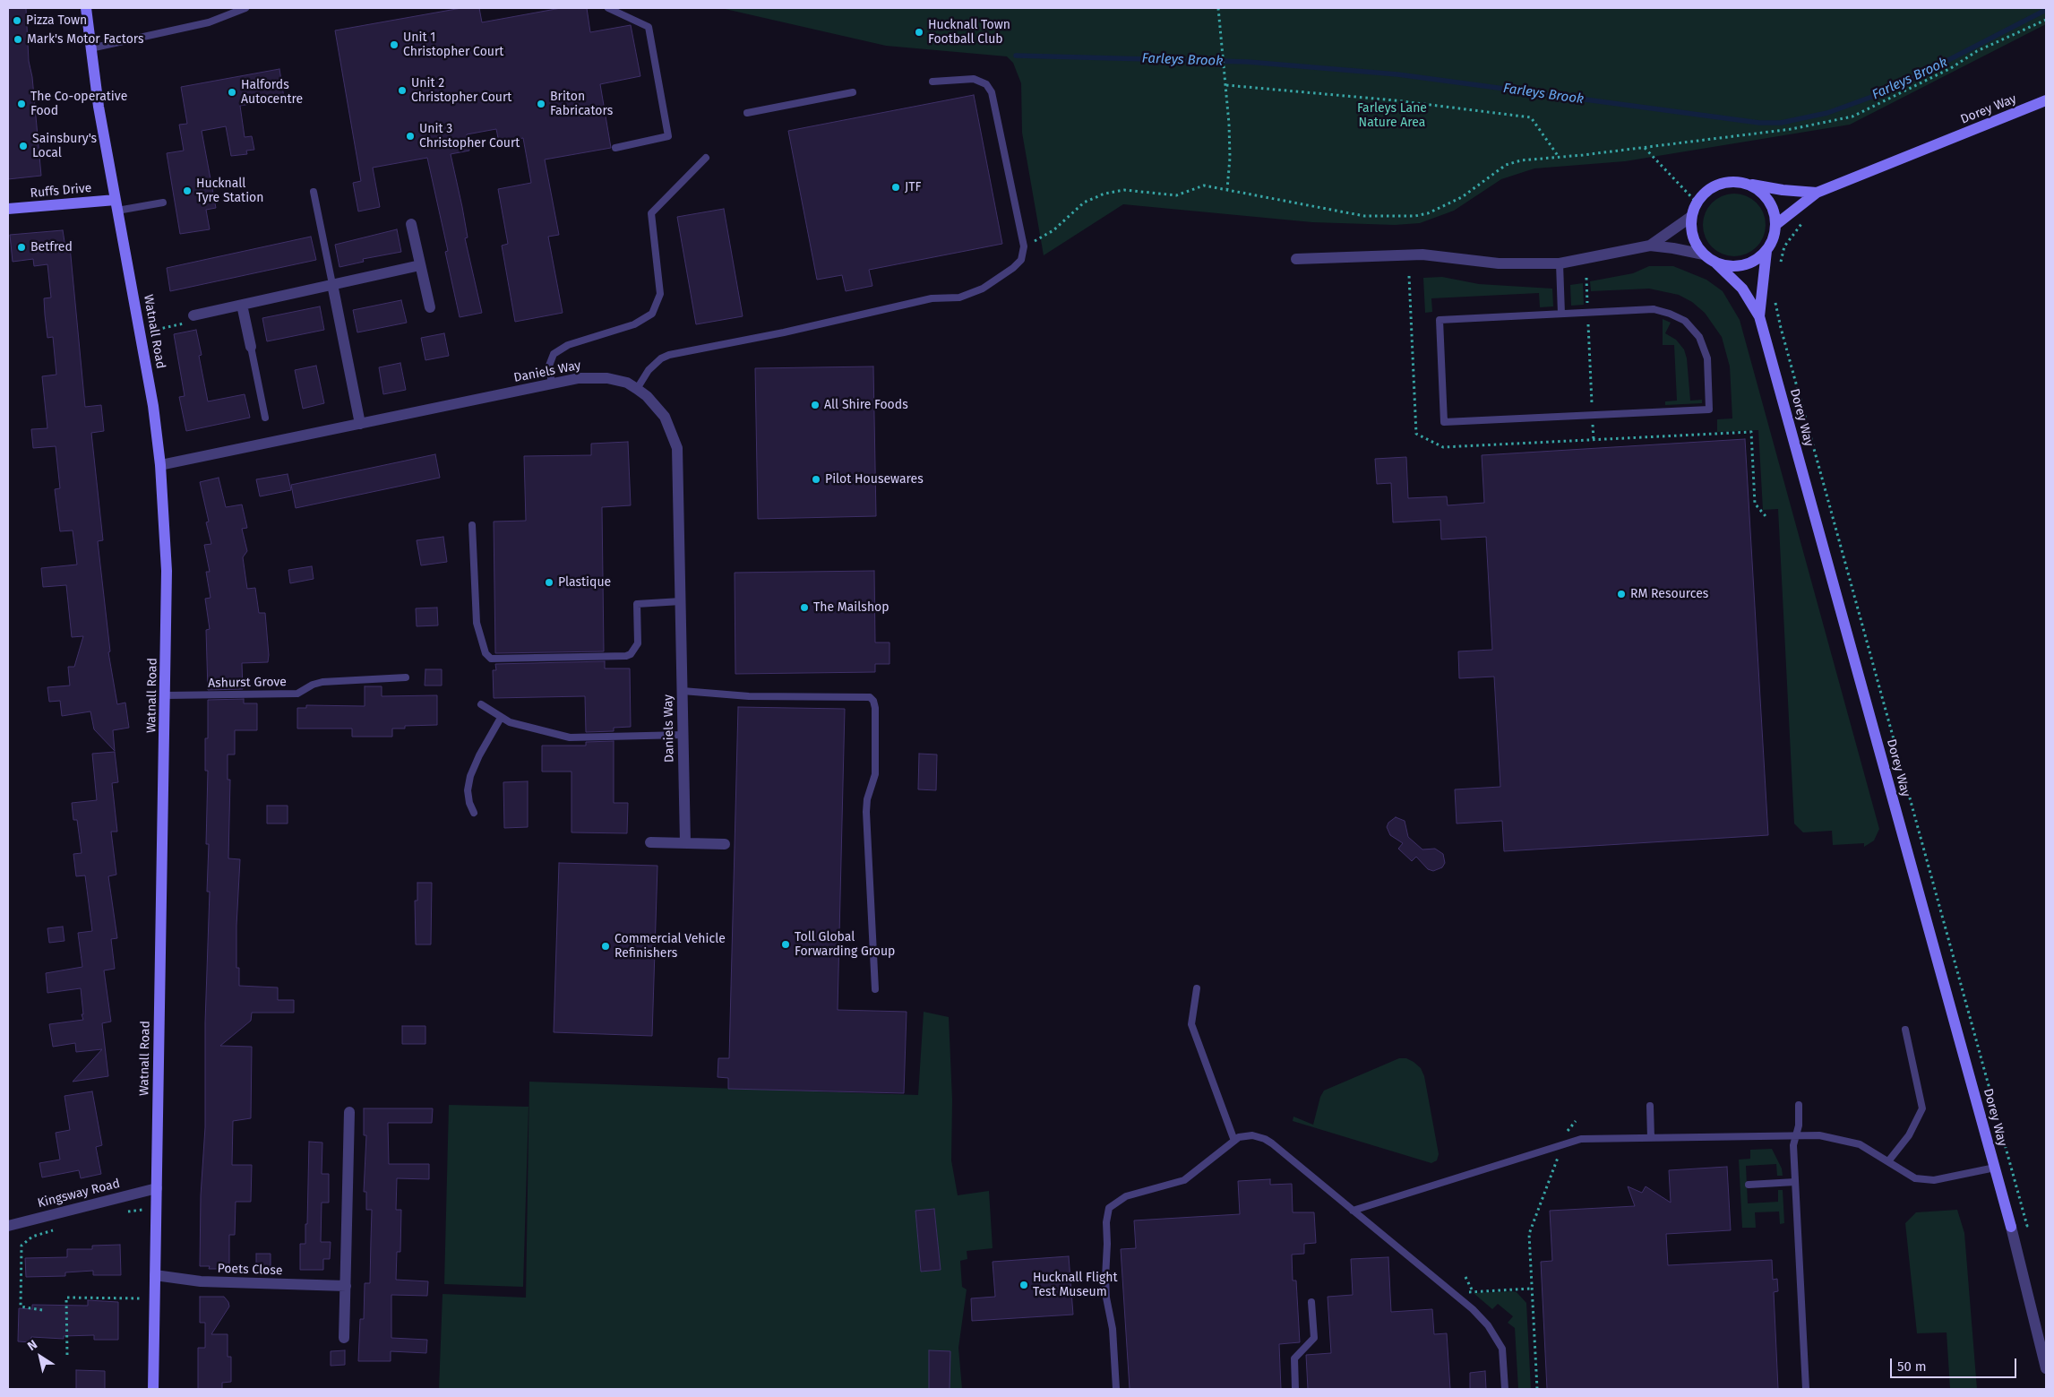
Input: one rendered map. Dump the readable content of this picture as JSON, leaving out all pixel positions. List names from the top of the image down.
{
  "streets": {
    "street": [
      "Dorey Way",
      "Ruffs Drive",
      "Watnall Road",
      "Daniels Way",
      "Kingsway Road",
      "Poets Close"
    ],
    "lane": ["Ashurst Grove"]
  },
  "crossings": [
    ["Ruffs Drive", "Watnall Road"],
    ["Watnall Road", "Daniels Way"],
    ["Watnall Road", "Ashurst Grove"],
    ["Watnall Road", "Kingsway Road"],
    ["Watnall Road", "Poets Close"]
  ],
  "water": ["Farleys Brook"],
  "parks": ["Farleys Lane Nature Area"],
  "places": [
    "Pizza Town",
    "Hucknall Town Football Club",
    "Mark's Motor Factors",
    "Unit 1 Christopher Court",
    "Unit 2 Christopher Court",
    "Halfords Autocentre",
    "The Co-operative Food",
    "Briton Fabricators",
    "Unit 3 Christopher Court",
    "Sainsbury's Local",
    "JTF",
    "Hucknall Tyre Station",
    "Betfred",
    "All Shire Foods",
    "Pilot Housewares",
    "Plastique",
    "RM Resources",
    "The Mailshop",
    "Toll Global Forwarding Group",
    "Commercial Vehicle Refinishers",
    "Hucknall Flight Test Museum"
  ],
  "scale_bar": "50 m",
  "north": "top left"
}
